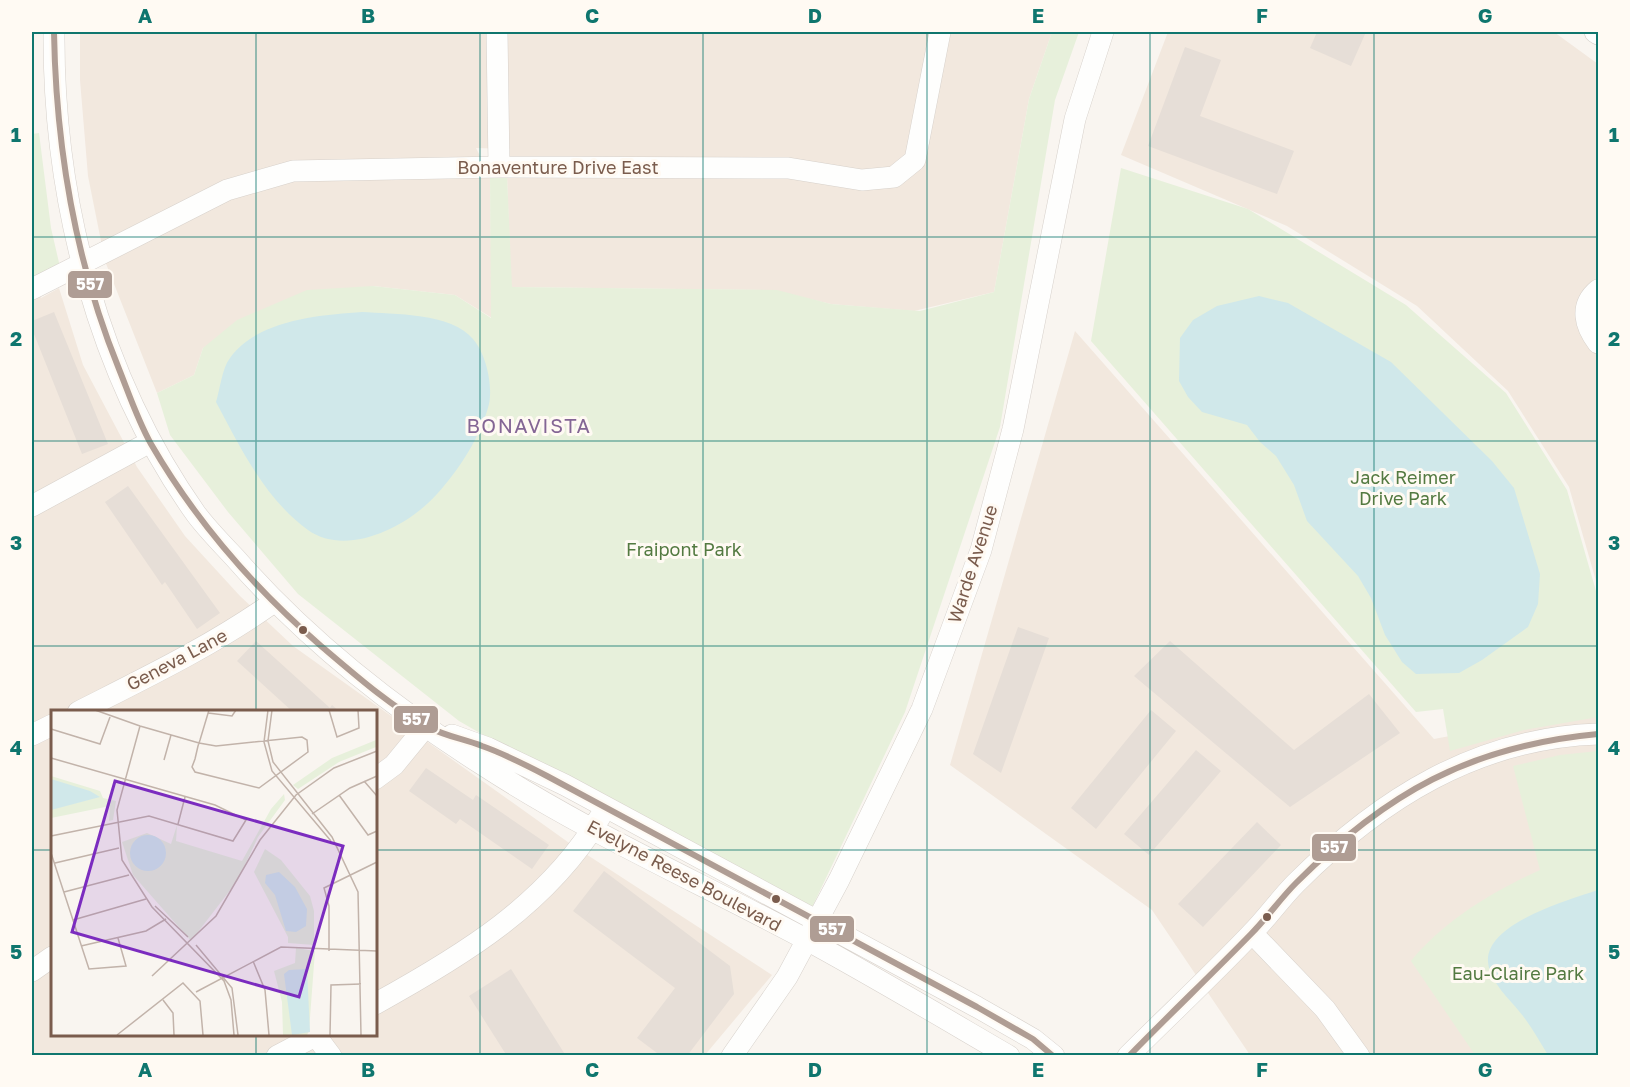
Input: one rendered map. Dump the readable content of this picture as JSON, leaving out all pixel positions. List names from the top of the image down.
{
  "streets": {
    "street": [
      "Bonaventure Drive East",
      "Warde Avenue",
      "Geneva Lane",
      "Evelyne Reese Boulevard"
    ]
  },
  "crossings": [
    ["Bonaventure Drive East", "Evelyne Reese Boulevard"],
    ["Warde Avenue", "Evelyne Reese Boulevard"],
    ["Geneva Lane", "Evelyne Reese Boulevard"]
  ],
  "districts": ["BONAVISTA"],
  "parks": ["Jack Reimer Drive Park", "Fraipont Park", "Eau-Claire Park"],
  "lines": ["transit line 557"],
  "grid": {
    "columns": [
      "A",
      "B",
      "C",
      "D",
      "E",
      "F",
      "G"
    ],
    "rows": [
      "1",
      "2",
      "3",
      "4",
      "5"
    ]
  }
}
